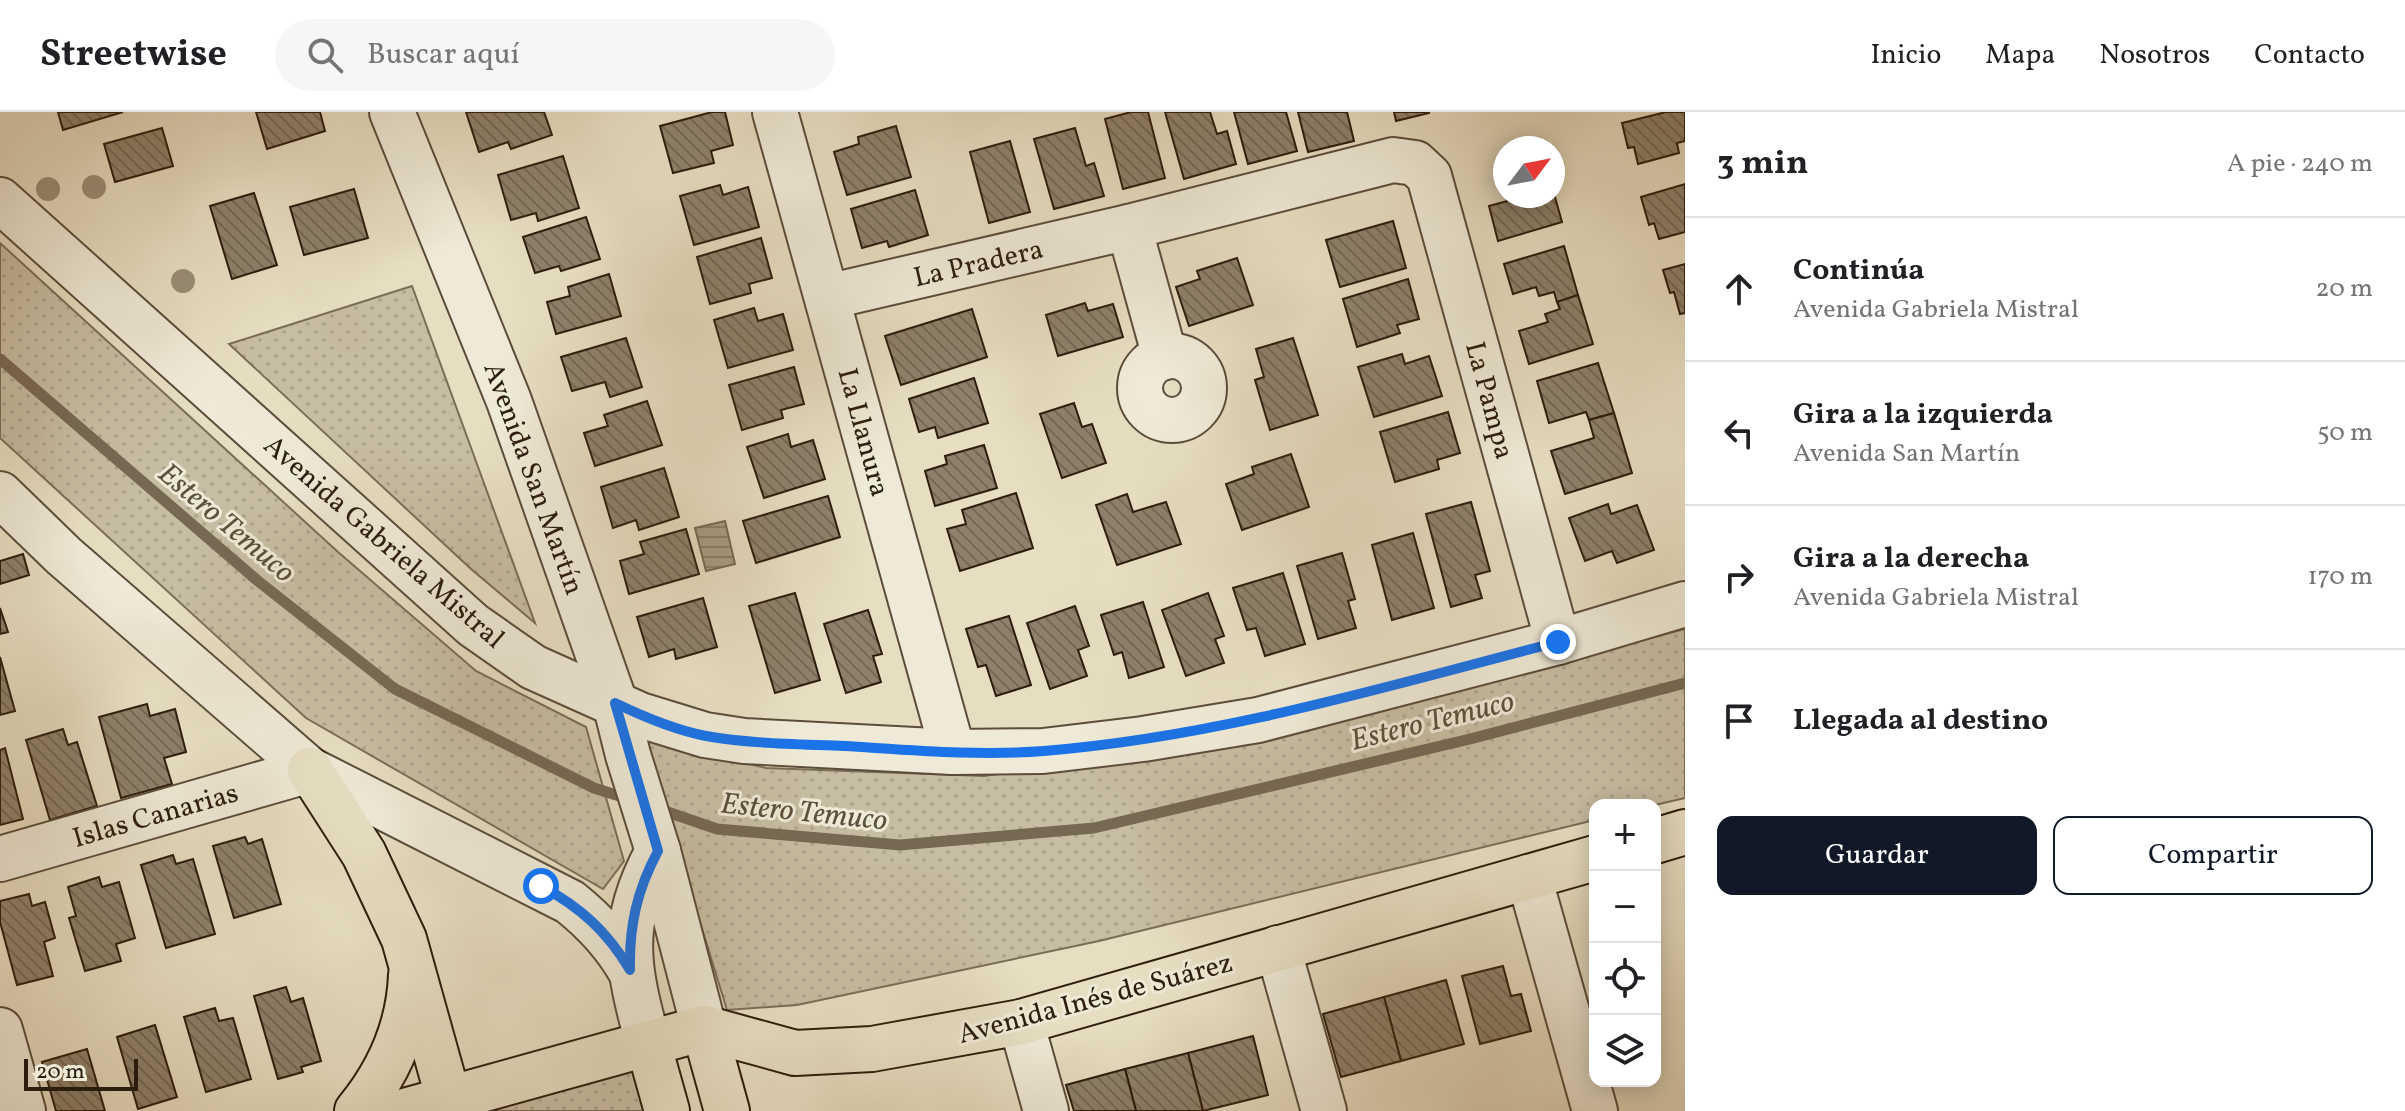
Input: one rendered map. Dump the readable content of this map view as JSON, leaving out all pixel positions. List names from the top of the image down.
{
  "streets": {
    "main road": ["Avenida San Martín", "Avenida Inés de Suárez"],
    "street": [
      "La Pradera",
      "La Pampa",
      "La Llanura",
      "Avenida Gabriela Mistral",
      "Islas Canarias"
    ]
  },
  "crossings": [
    ["La Pradera", "La Pampa"],
    ["La Pradera", "La Llanura"],
    ["La Pampa", "Avenida Gabriela Mistral"],
    ["La Llanura", "Avenida Gabriela Mistral"],
    ["Avenida San Martín", "Avenida Gabriela Mistral"],
    ["Avenida San Martín", "Avenida Inés de Suárez"]
  ],
  "water": ["Estero Temuco"],
  "scale_bar": "20 m",
  "north": "top right",
  "page": {
    "header": "Streetwise",
    "search": "Buscar aquí",
    "nav": [
      "Inicio",
      "Mapa",
      "Nosotros",
      "Contacto"
    ],
    "heading": ["3 min", "A pie · 240 m"],
    "list": [
      ["Continúa", "Avenida Gabriela Mistral", "20 m"],
      ["Gira a la izquierda", "Avenida San Martín", "50 m"],
      ["Gira a la derecha", "Avenida Gabriela Mistral", "170 m"],
      "Llegada al destino"
    ],
    "buttons": ["Guardar", "Compartir"],
    "map_buttons": ["+", "−"],
    "scale": "20 m"
  }
}
